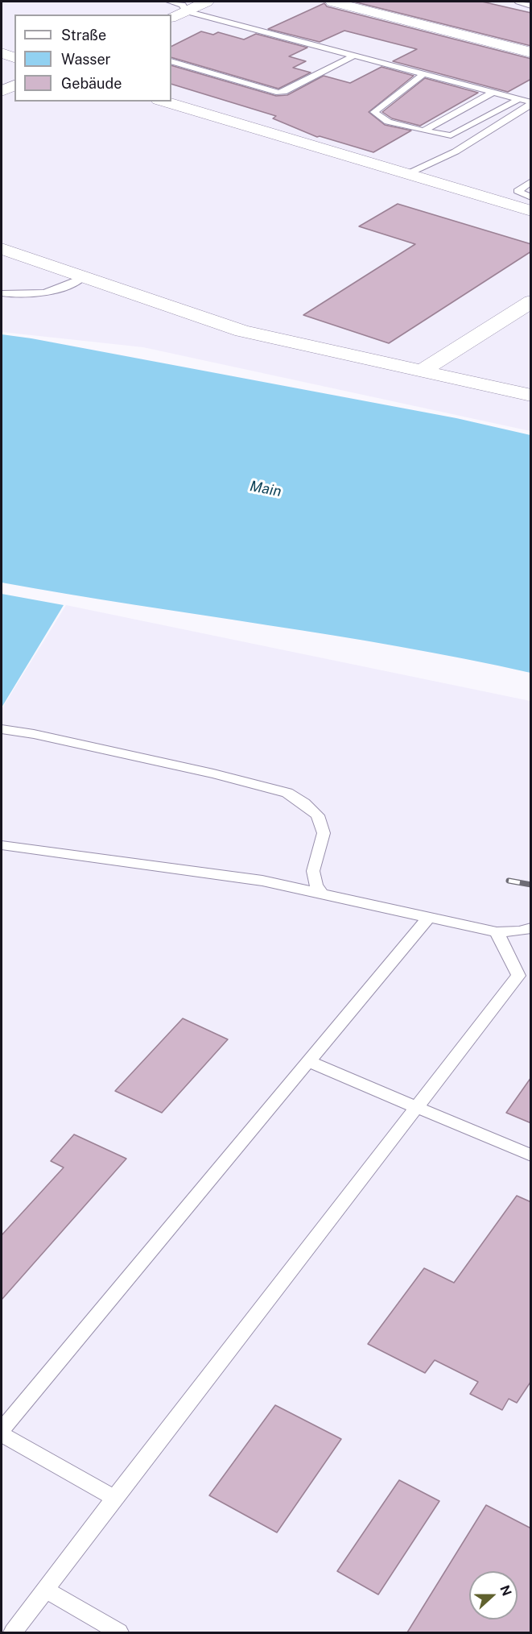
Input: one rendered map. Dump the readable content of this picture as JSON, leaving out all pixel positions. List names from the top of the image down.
{
  "water": ["Main"],
  "legend": ["Straße", "Wasser", "Gebäude"],
  "north": "right"
}
